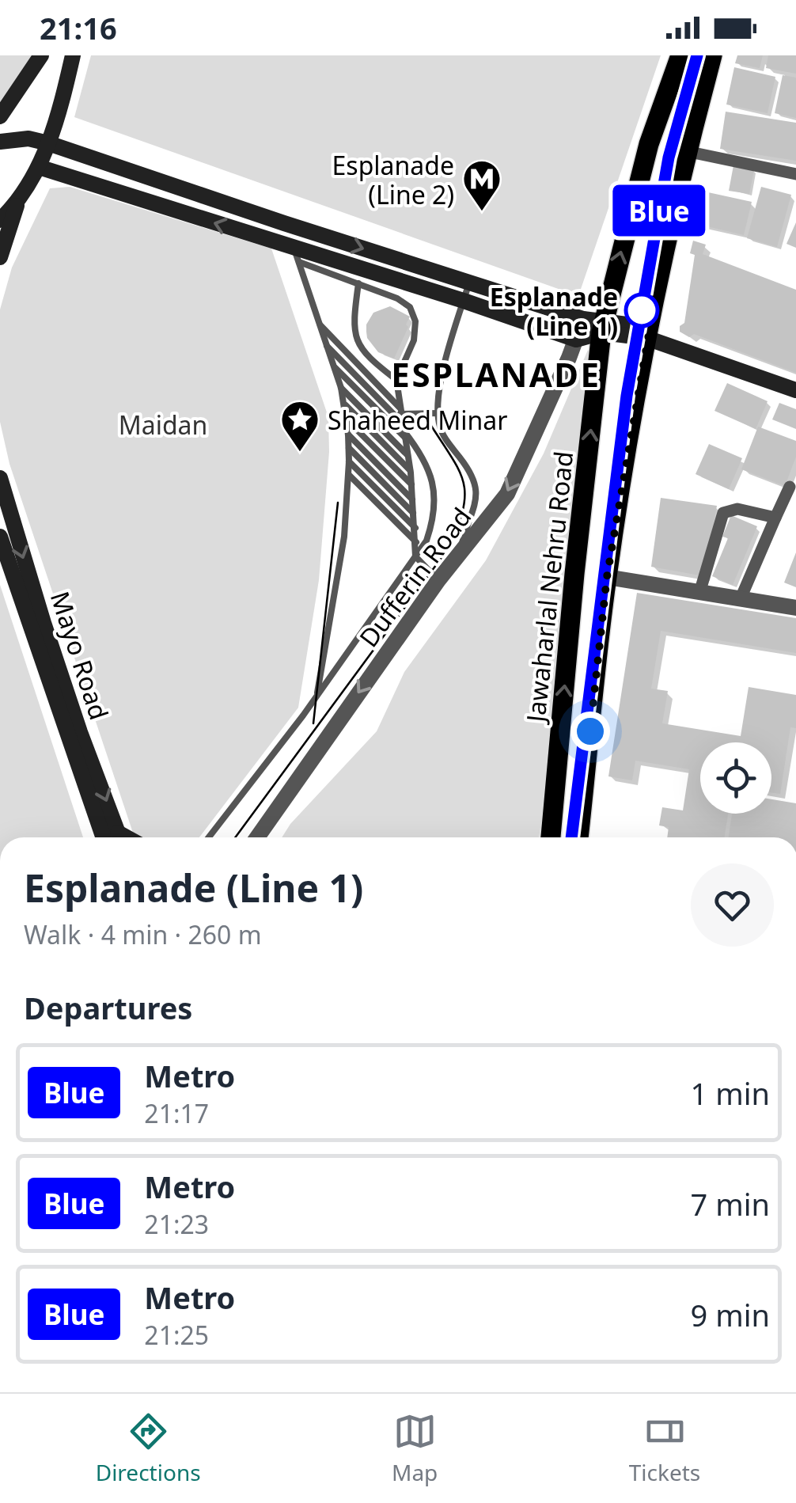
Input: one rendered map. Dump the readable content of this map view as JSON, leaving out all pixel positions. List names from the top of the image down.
{
  "streets": {
    "main road": ["Jawaharlal Nehru Road", "Mayo Road"],
    "street": ["Dufferin Road"]
  },
  "one_way": ["Dufferin Road"],
  "districts": ["ESPLANADE"],
  "parks": ["Maidan"],
  "places": {
    "metro station": ["Esplanade (Line 2)"],
    "other": ["Esplanade (Line 1)"],
    "place": ["Shaheed Minar"]
  },
  "lines": ["metro line Blue"],
  "page": {
    "status": "21:16",
    "on_map": "Blue",
    "heading": [
      ["Esplanade (Line 1)", "Walk · 4 min · 260 m"],
      "Departures"
    ],
    "list": [
      {
        "mark": "Blue",
        "name": "Metro",
        "note": "21:17",
        "value": "1 min"
      },
      {
        "mark": "Blue",
        "name": "Metro",
        "note": "21:23",
        "value": "7 min"
      },
      {
        "mark": "Blue",
        "name": "Metro",
        "note": "21:25",
        "value": "9 min"
      }
    ],
    "tabs": ["Directions", "Map", "Tickets"]
  }
}
